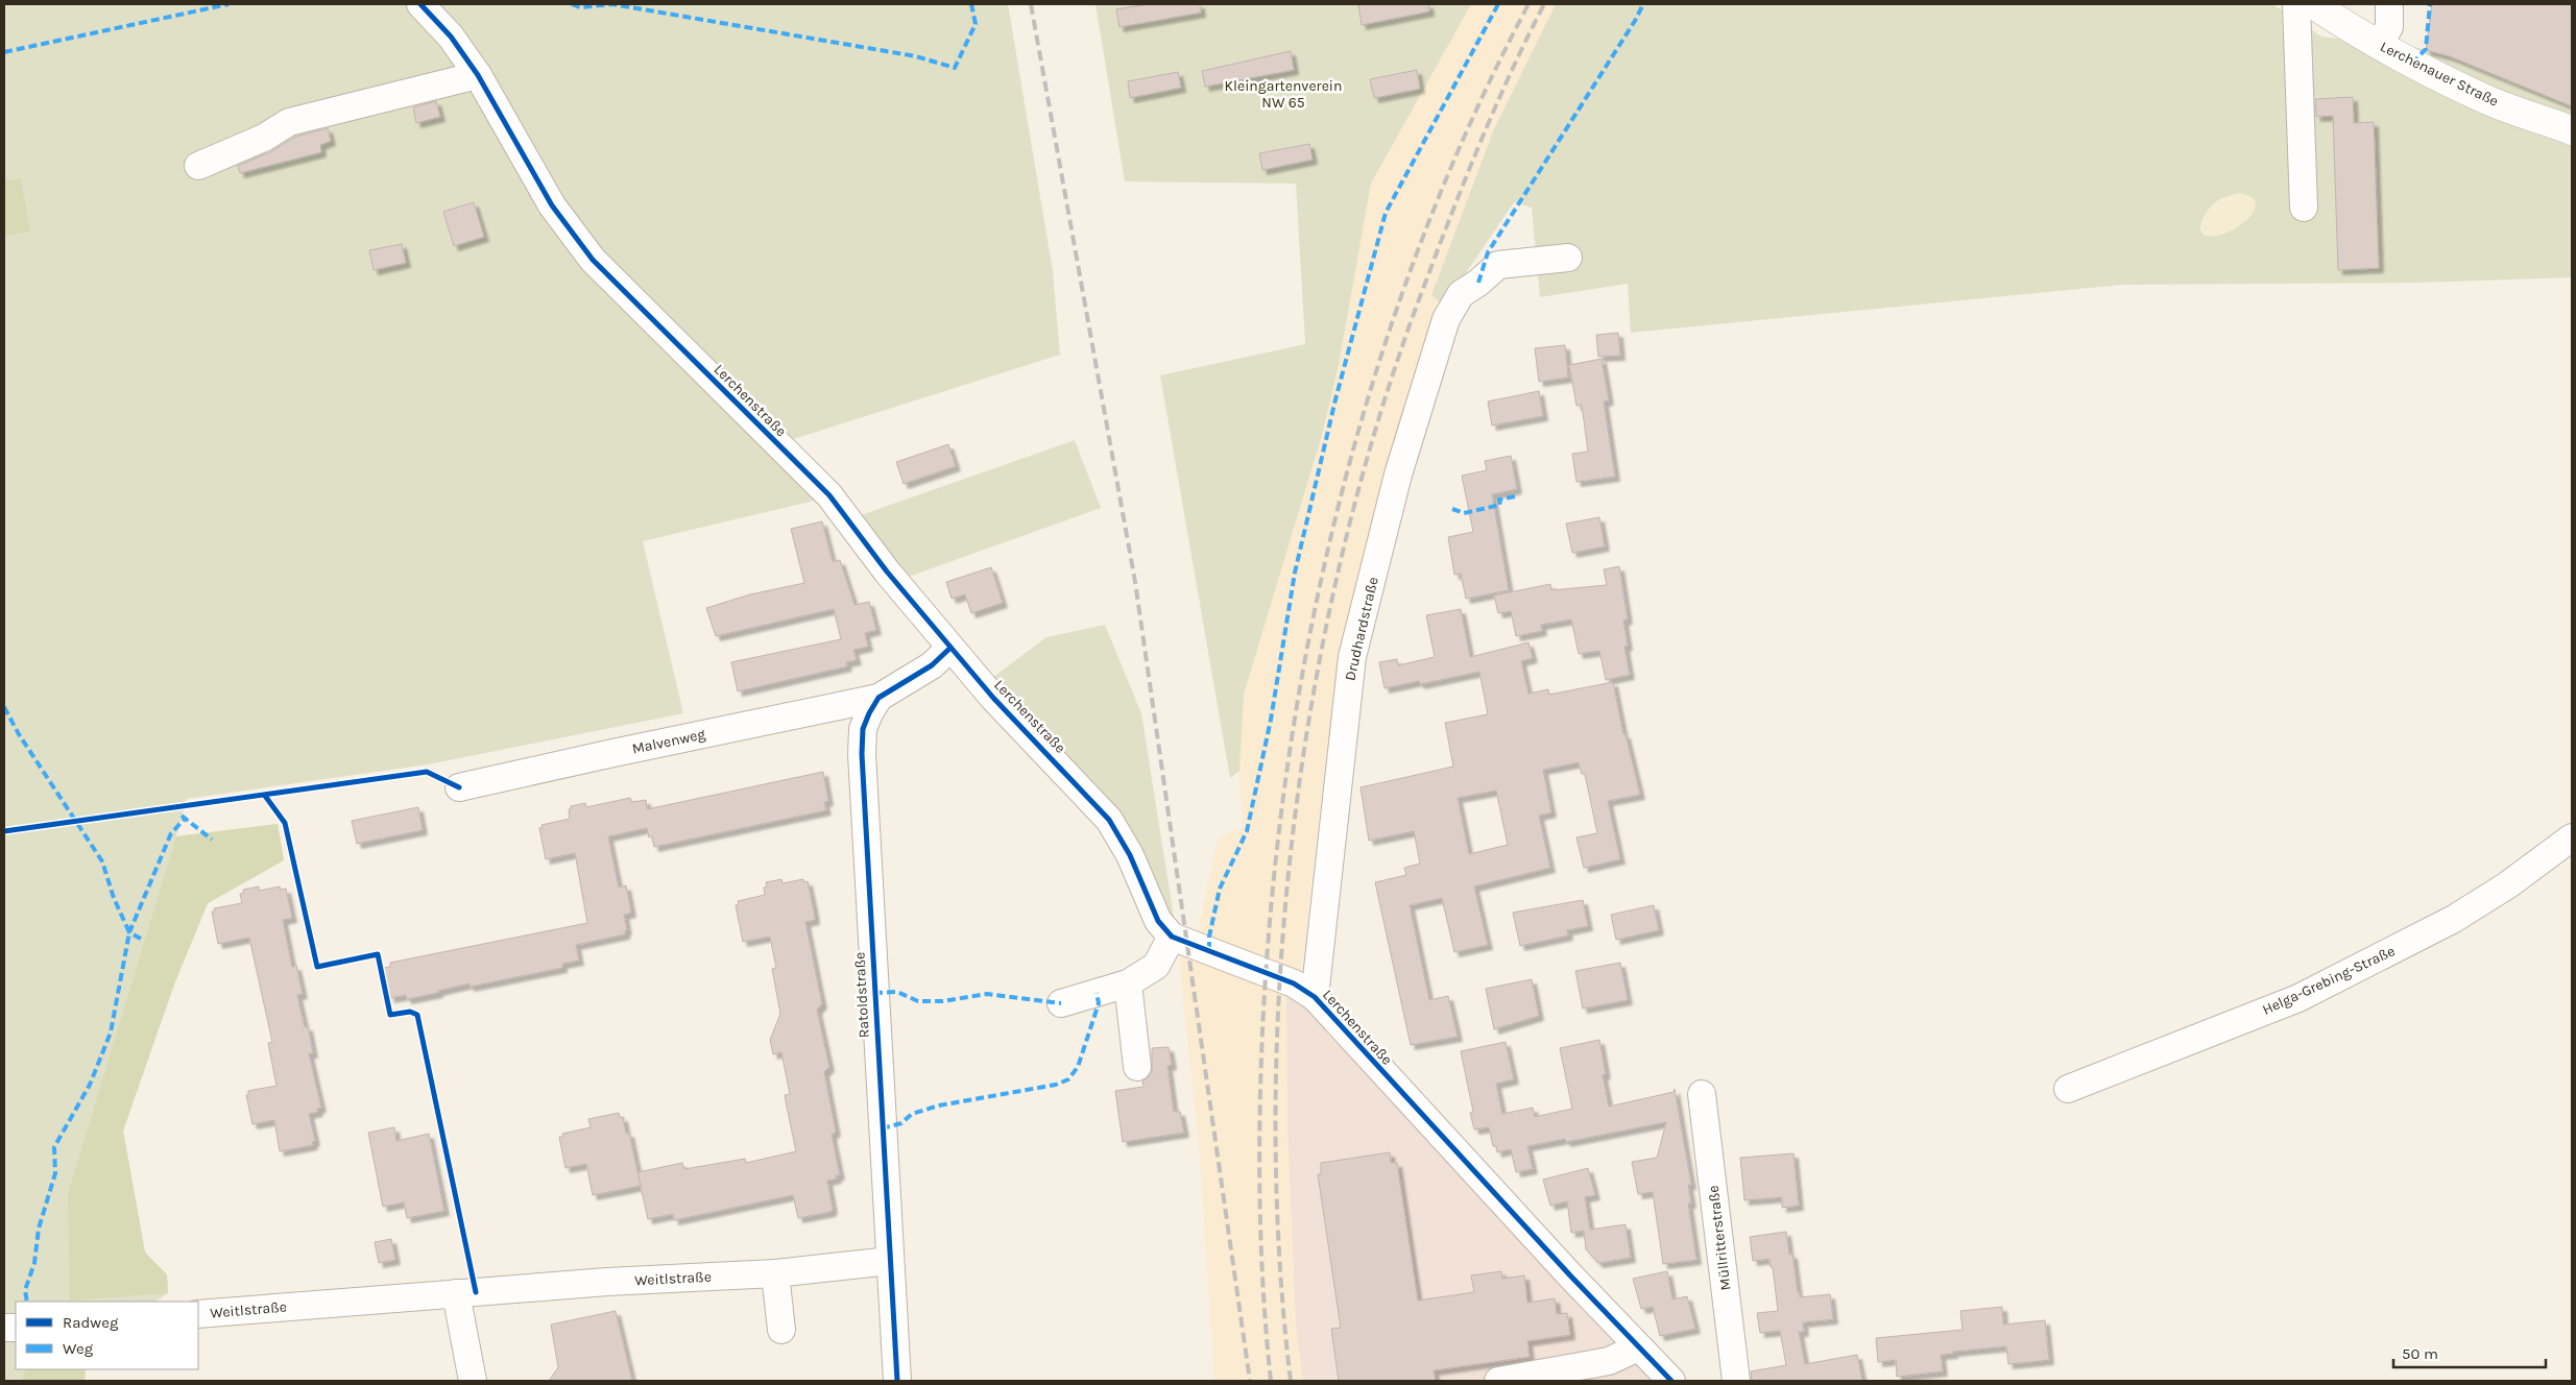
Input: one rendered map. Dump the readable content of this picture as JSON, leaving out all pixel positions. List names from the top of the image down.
{
  "streets": {
    "main road": ["Lerchenauer Straße"],
    "street": [
      "Lerchenstraße",
      "Drudhardstraße",
      "Malvenweg",
      "Helga-Grebing-Straße",
      "Ratoldstraße",
      "Müllritterstraße",
      "Weitlstraße"
    ]
  },
  "crossings": [
    ["Lerchenstraße", "Drudhardstraße"],
    ["Lerchenstraße", "Ratoldstraße"],
    ["Malvenweg", "Ratoldstraße"],
    ["Ratoldstraße", "Weitlstraße"]
  ],
  "parks": ["Kleingartenverein NW 65"],
  "legend": ["Radweg", "Weg"],
  "scale_bar": "50 m"
}
